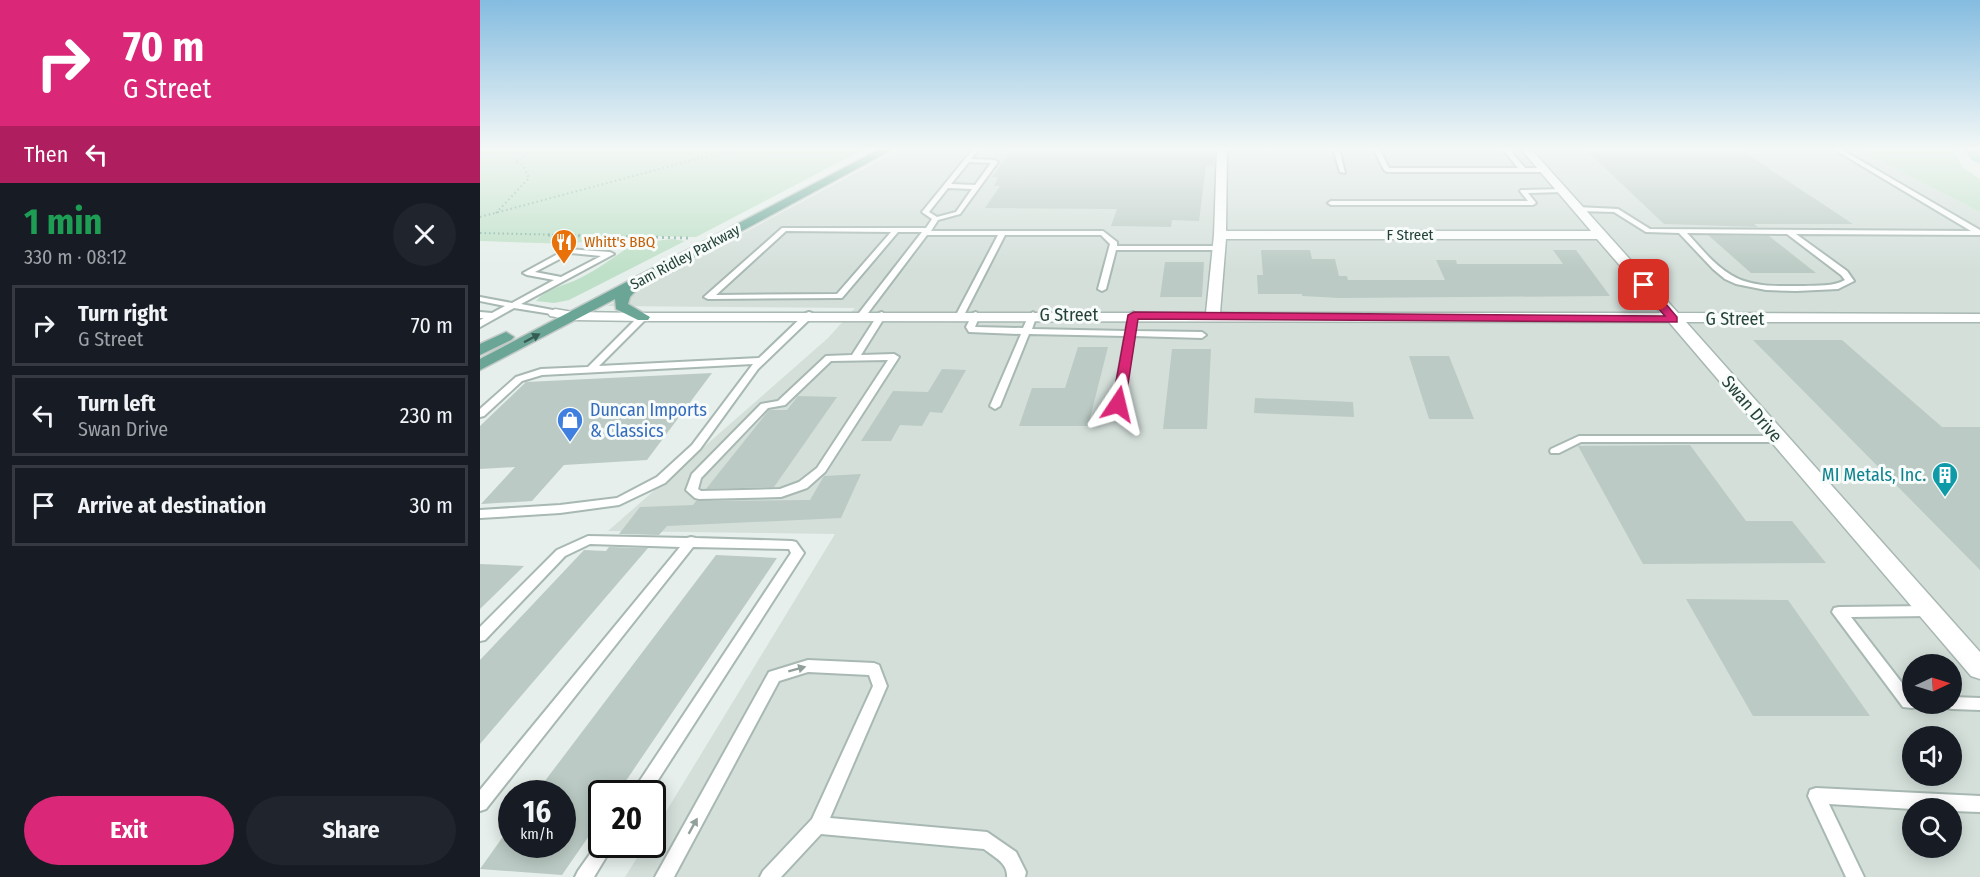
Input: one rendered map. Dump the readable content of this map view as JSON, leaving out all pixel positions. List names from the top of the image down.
{
  "streets": {
    "main road": ["Sam Ridley Parkway"],
    "street": ["F Street", "G Street", "Swan Drive"]
  },
  "crossings": [
    ["F Street", "Swan Drive"],
    ["Sam Ridley Parkway", "G Street"],
    ["G Street", "Swan Drive"]
  ],
  "places": {
    "restaurant": ["Whitt's BBQ"],
    "shop": ["Duncan Imports & Classics"],
    "building": ["MI Metals, Inc."]
  },
  "north": "right",
  "page": {
    "turn": ["70 m", "G Street"],
    "then": "Then",
    "heading": ["1 min", "330 m · 08:12"],
    "list": [
      {
        "name": "Turn right",
        "note": "G Street",
        "value": "70 m"
      },
      {
        "name": "Turn left",
        "note": "Swan Drive",
        "value": "230 m"
      },
      {
        "name": "Arrive at destination",
        "value": "30 m"
      }
    ],
    "speed": "16 km/h",
    "limit": "20",
    "buttons": ["Exit", "Share"]
  }
}
